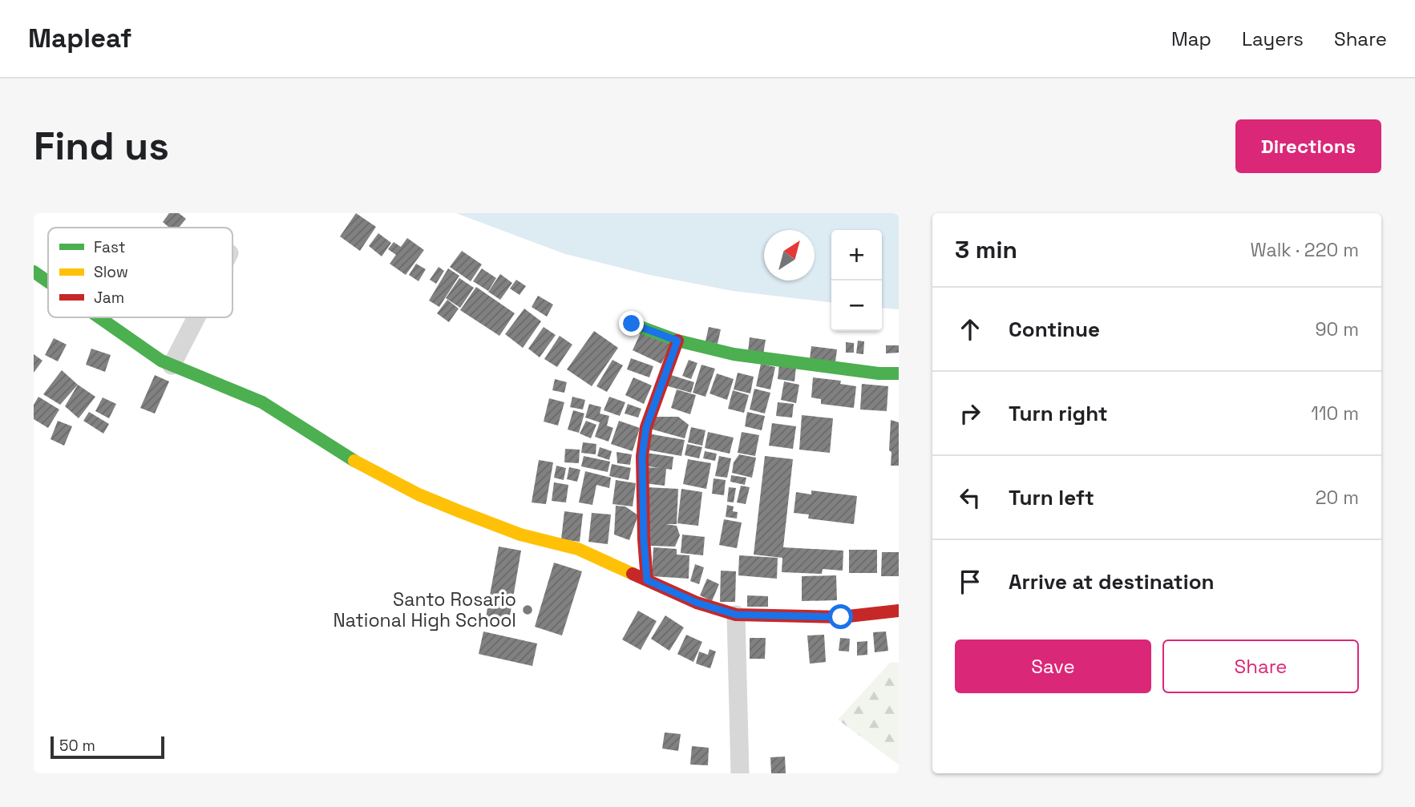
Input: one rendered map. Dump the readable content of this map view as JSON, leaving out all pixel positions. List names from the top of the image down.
{
  "places": ["Santo Rosario National High School"],
  "legend": ["Fast", "Slow", "Jam"],
  "scale_bar": "50 m",
  "north": "top right",
  "page": {
    "header": "Mapleaf",
    "nav": ["Map", "Layers", "Share"],
    "buttons": [
      "Directions",
      ["Save", "Share"]
    ],
    "title": "Find us",
    "heading": ["3 min", "Walk · 220 m"],
    "map_buttons": ["+", "−"],
    "list": [
      ["Continue", "90 m"],
      ["Turn right", "110 m"],
      ["Turn left", "20 m"],
      "Arrive at destination"
    ],
    "scale": "50 m"
  }
}
